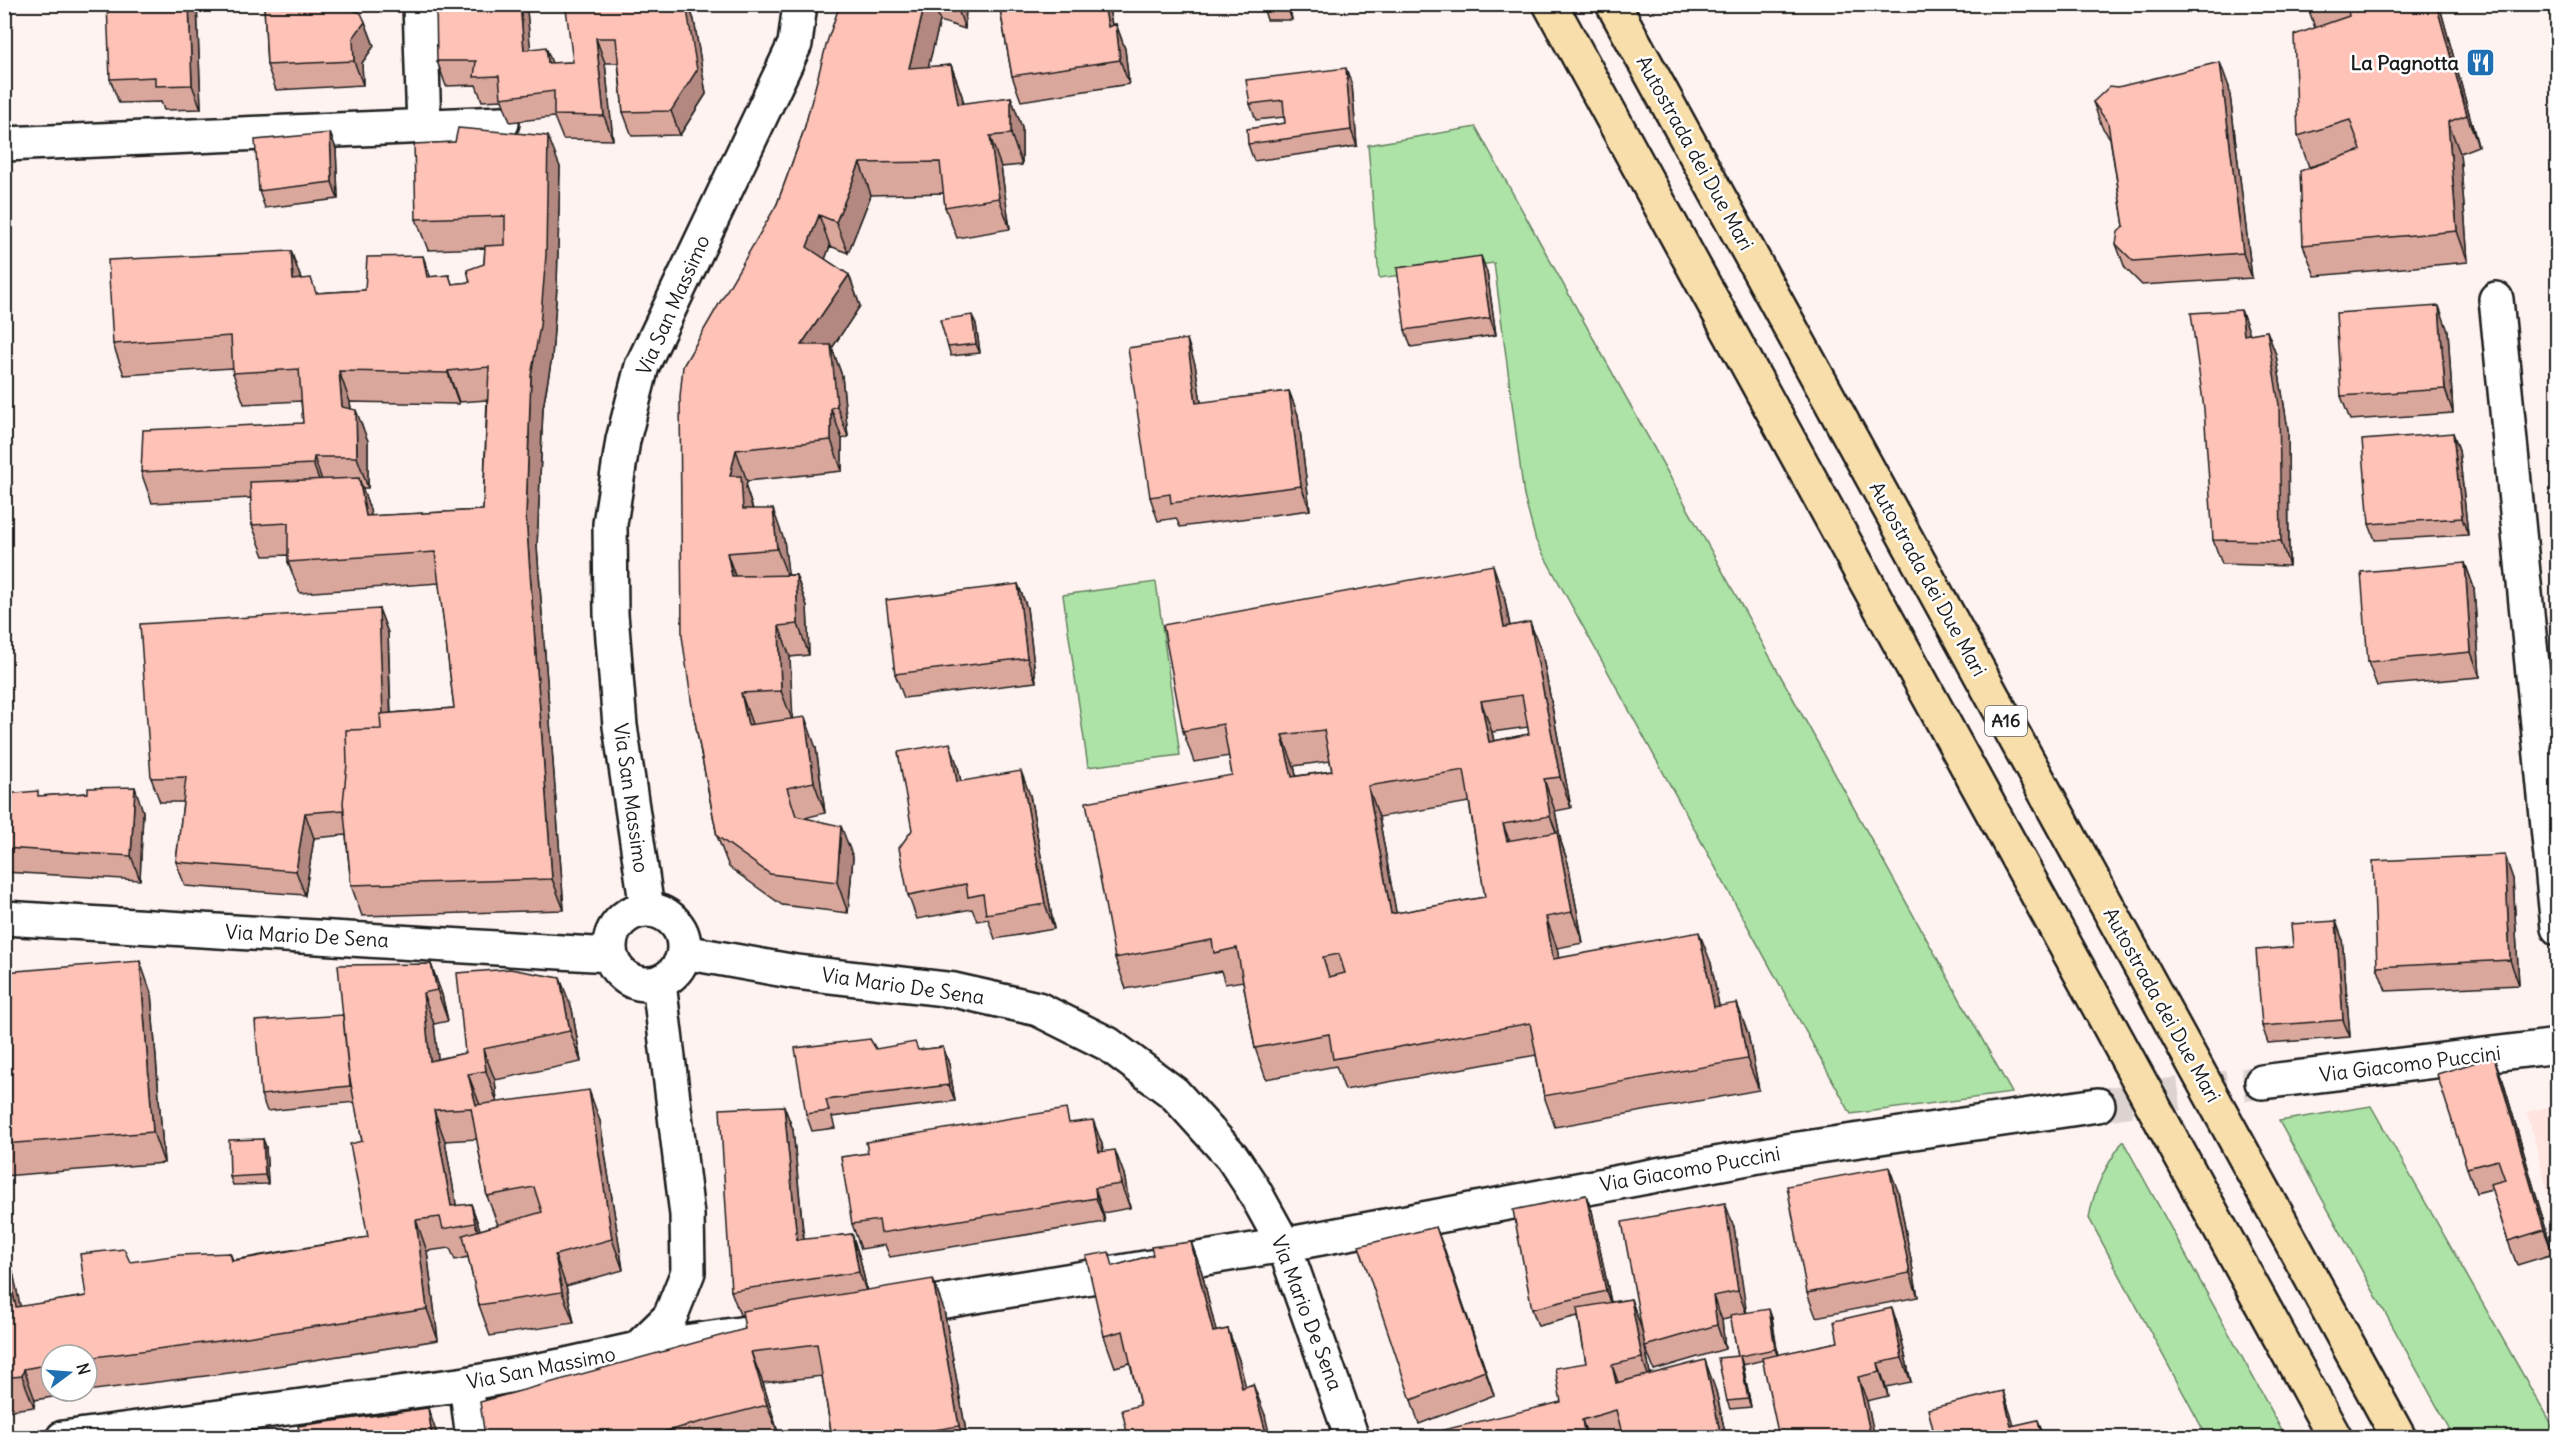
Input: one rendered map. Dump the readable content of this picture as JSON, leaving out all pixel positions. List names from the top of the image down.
{
  "streets": {
    "highway": ["Autostrada dei Due Mari", "A16"],
    "street": ["Via San Massimo", "Via Mario De Sena", "Via Giacomo Puccini"]
  },
  "crossings": [
    ["Via San Massimo", "Via Mario De Sena"],
    ["Via Mario De Sena", "Via Giacomo Puccini"]
  ],
  "places": {
    "restaurant": ["La Pagnotta"]
  },
  "north": "right"
}
